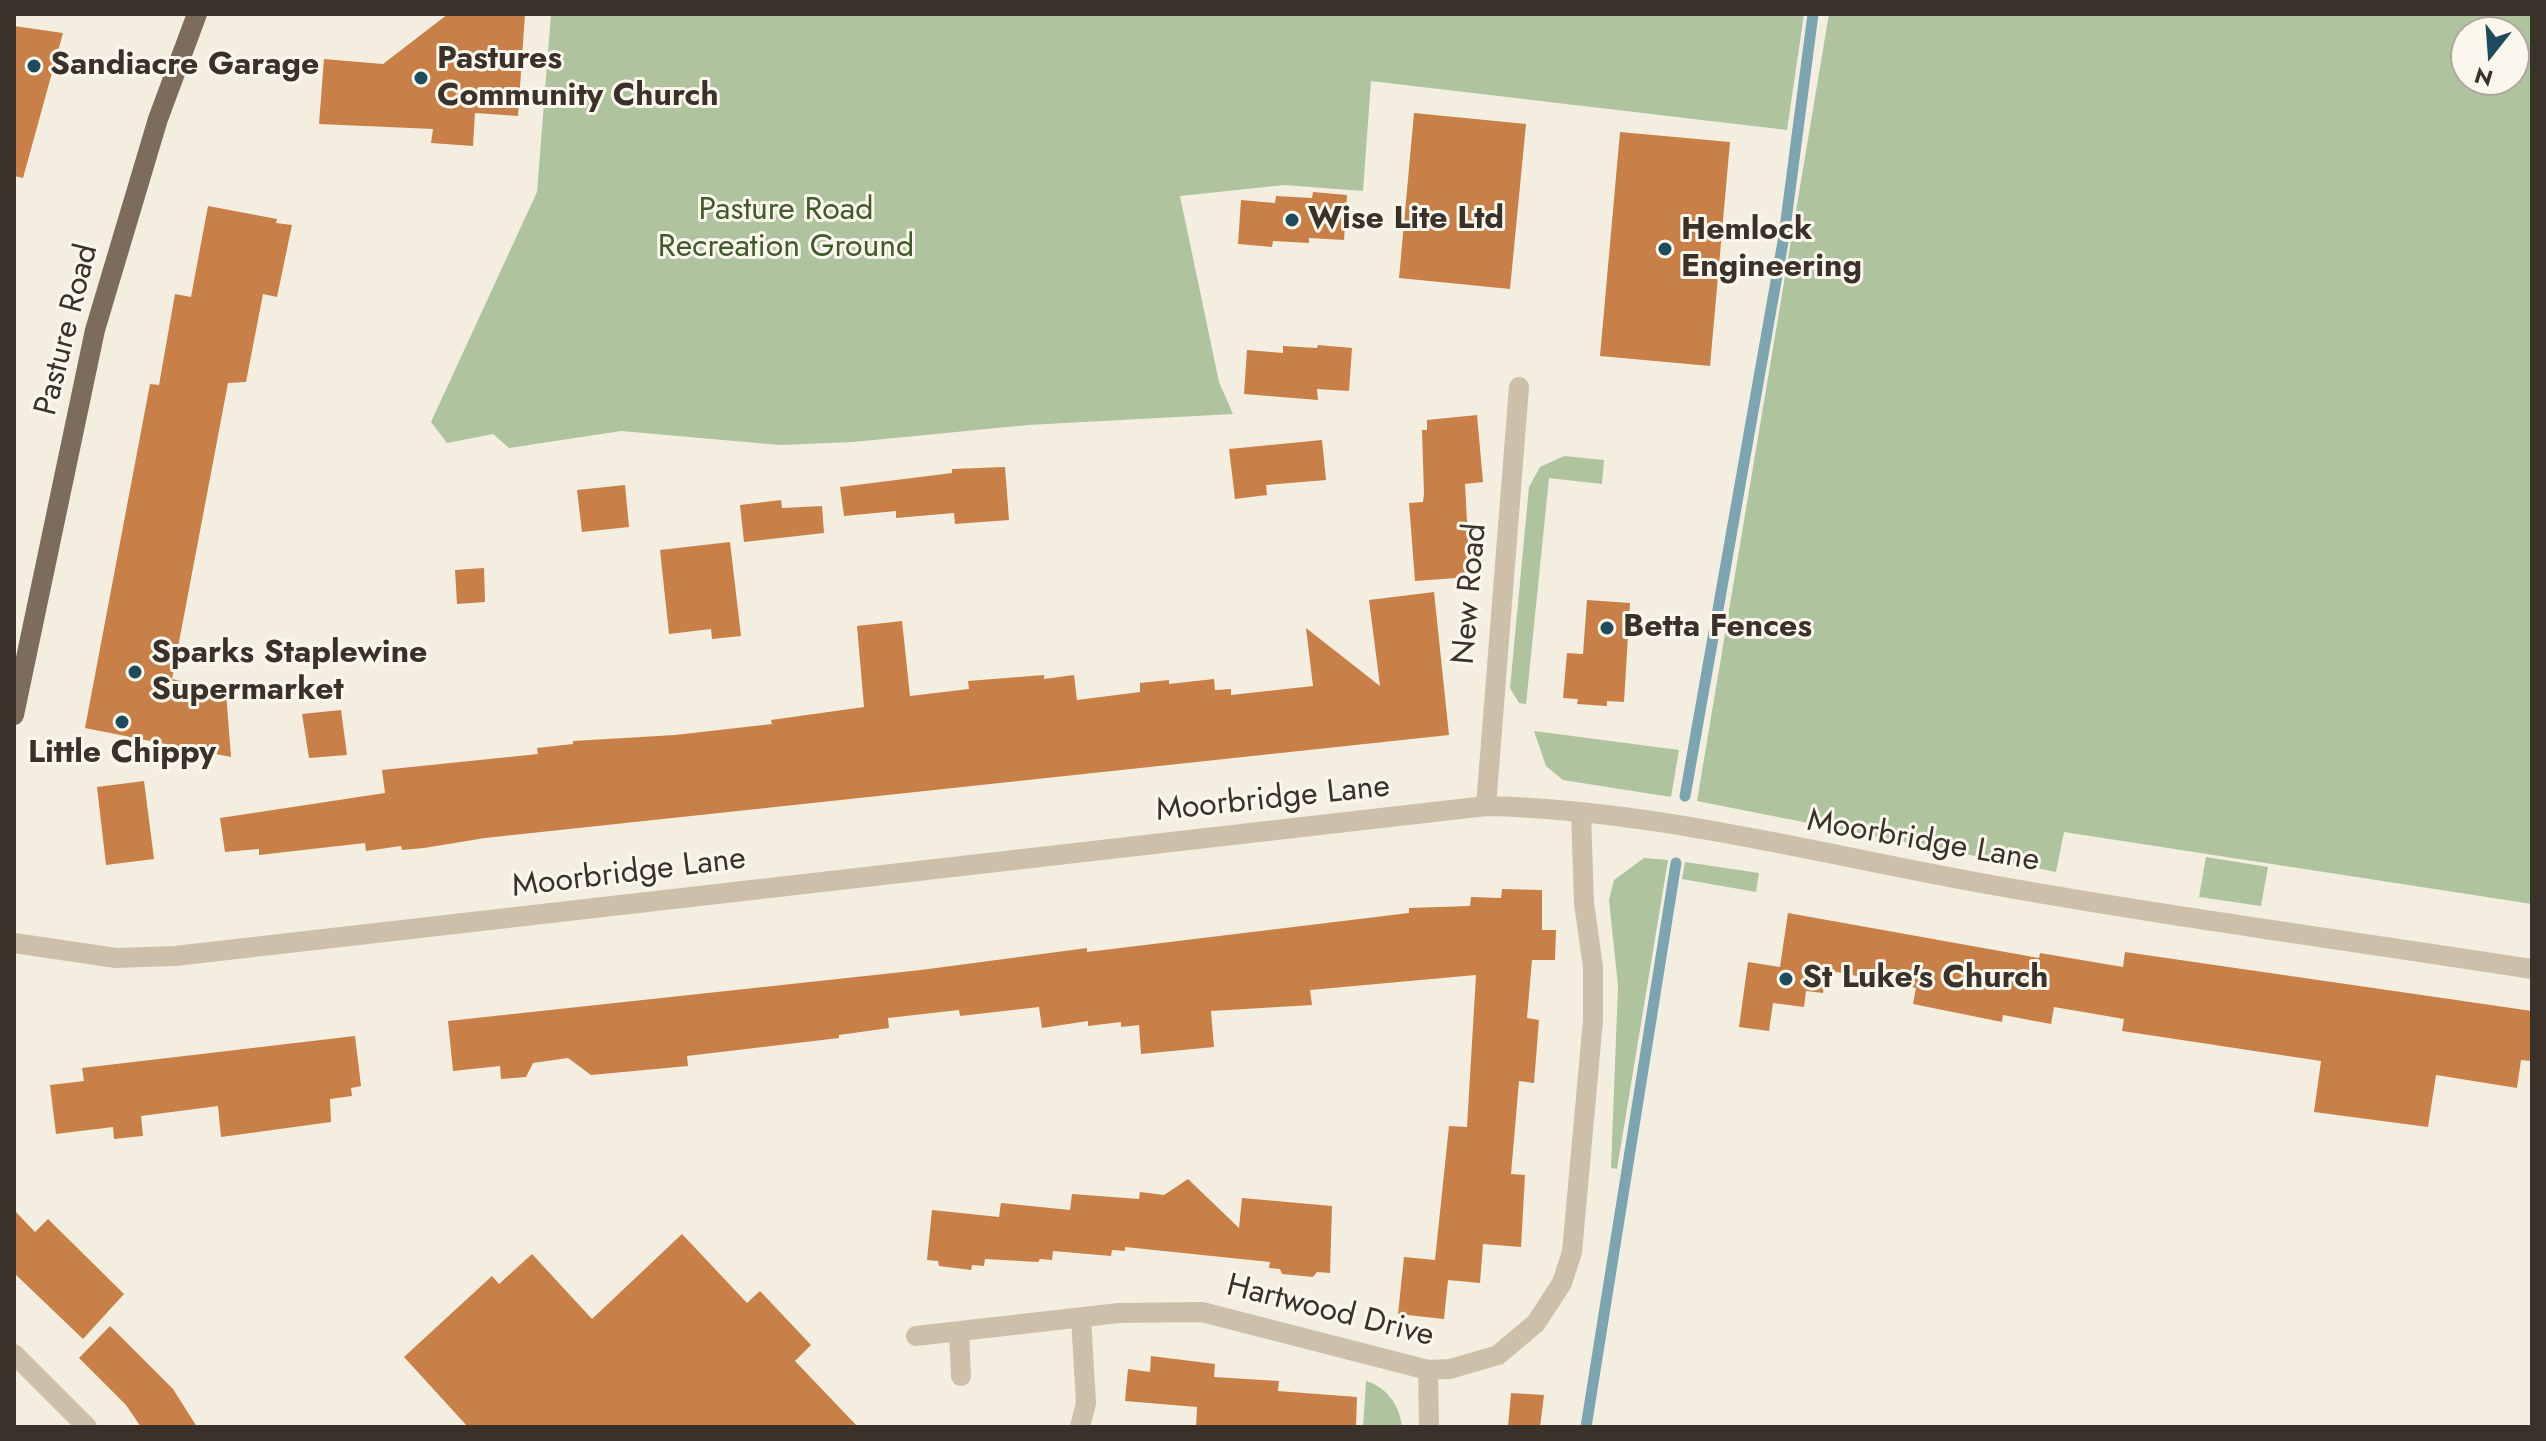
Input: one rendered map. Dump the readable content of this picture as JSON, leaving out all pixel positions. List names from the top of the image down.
{
  "streets": {
    "main road": ["Pasture Road"],
    "street": ["New Road", "Moorbridge Lane", "Hartwood Drive"]
  },
  "crossings": [
    ["New Road", "Moorbridge Lane"],
    ["Moorbridge Lane", "Hartwood Drive"]
  ],
  "parks": ["Pasture Road Recreation Ground"],
  "places": [
    "Sandiacre Garage",
    "Pastures Community Church",
    "Wise Lite Ltd",
    "Hemlock Engineering",
    "Betta Fences",
    "Sparks Staplewine Supermarket",
    "Little Chippy",
    "St Luke's Church"
  ],
  "north": "bottom"
}
